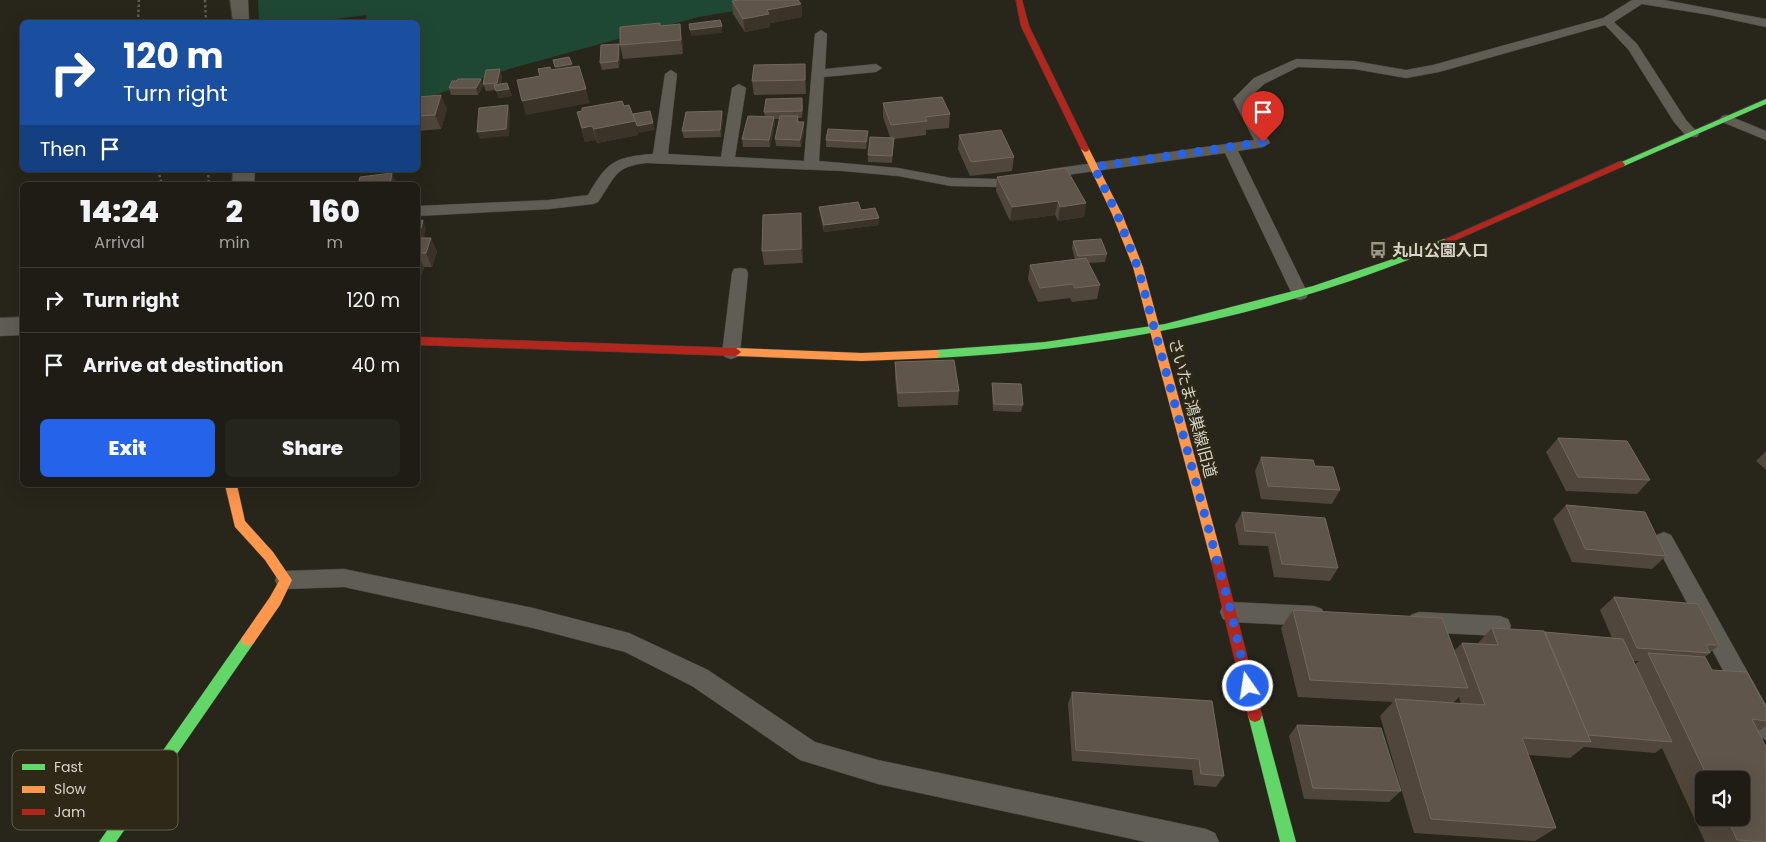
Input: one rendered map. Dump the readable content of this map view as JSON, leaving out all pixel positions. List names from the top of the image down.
{
  "streets": {
    "street": ["さいたま鴻巣線旧道"]
  },
  "places": {
    "bus stop": ["丸山公園入口"]
  },
  "legend": ["Fast", "Slow", "Jam"],
  "page": {
    "turn": ["120 m", "Turn right"],
    "then": "Then",
    "eta": [
      "14:24",
      "Arrival",
      "2",
      "min",
      "160",
      "m"
    ],
    "list": [
      {
        "name": "Turn right",
        "value": "120 m"
      },
      {
        "name": "Arrive at destination",
        "value": "40 m"
      }
    ],
    "buttons": ["Exit", "Share"]
  }
}
